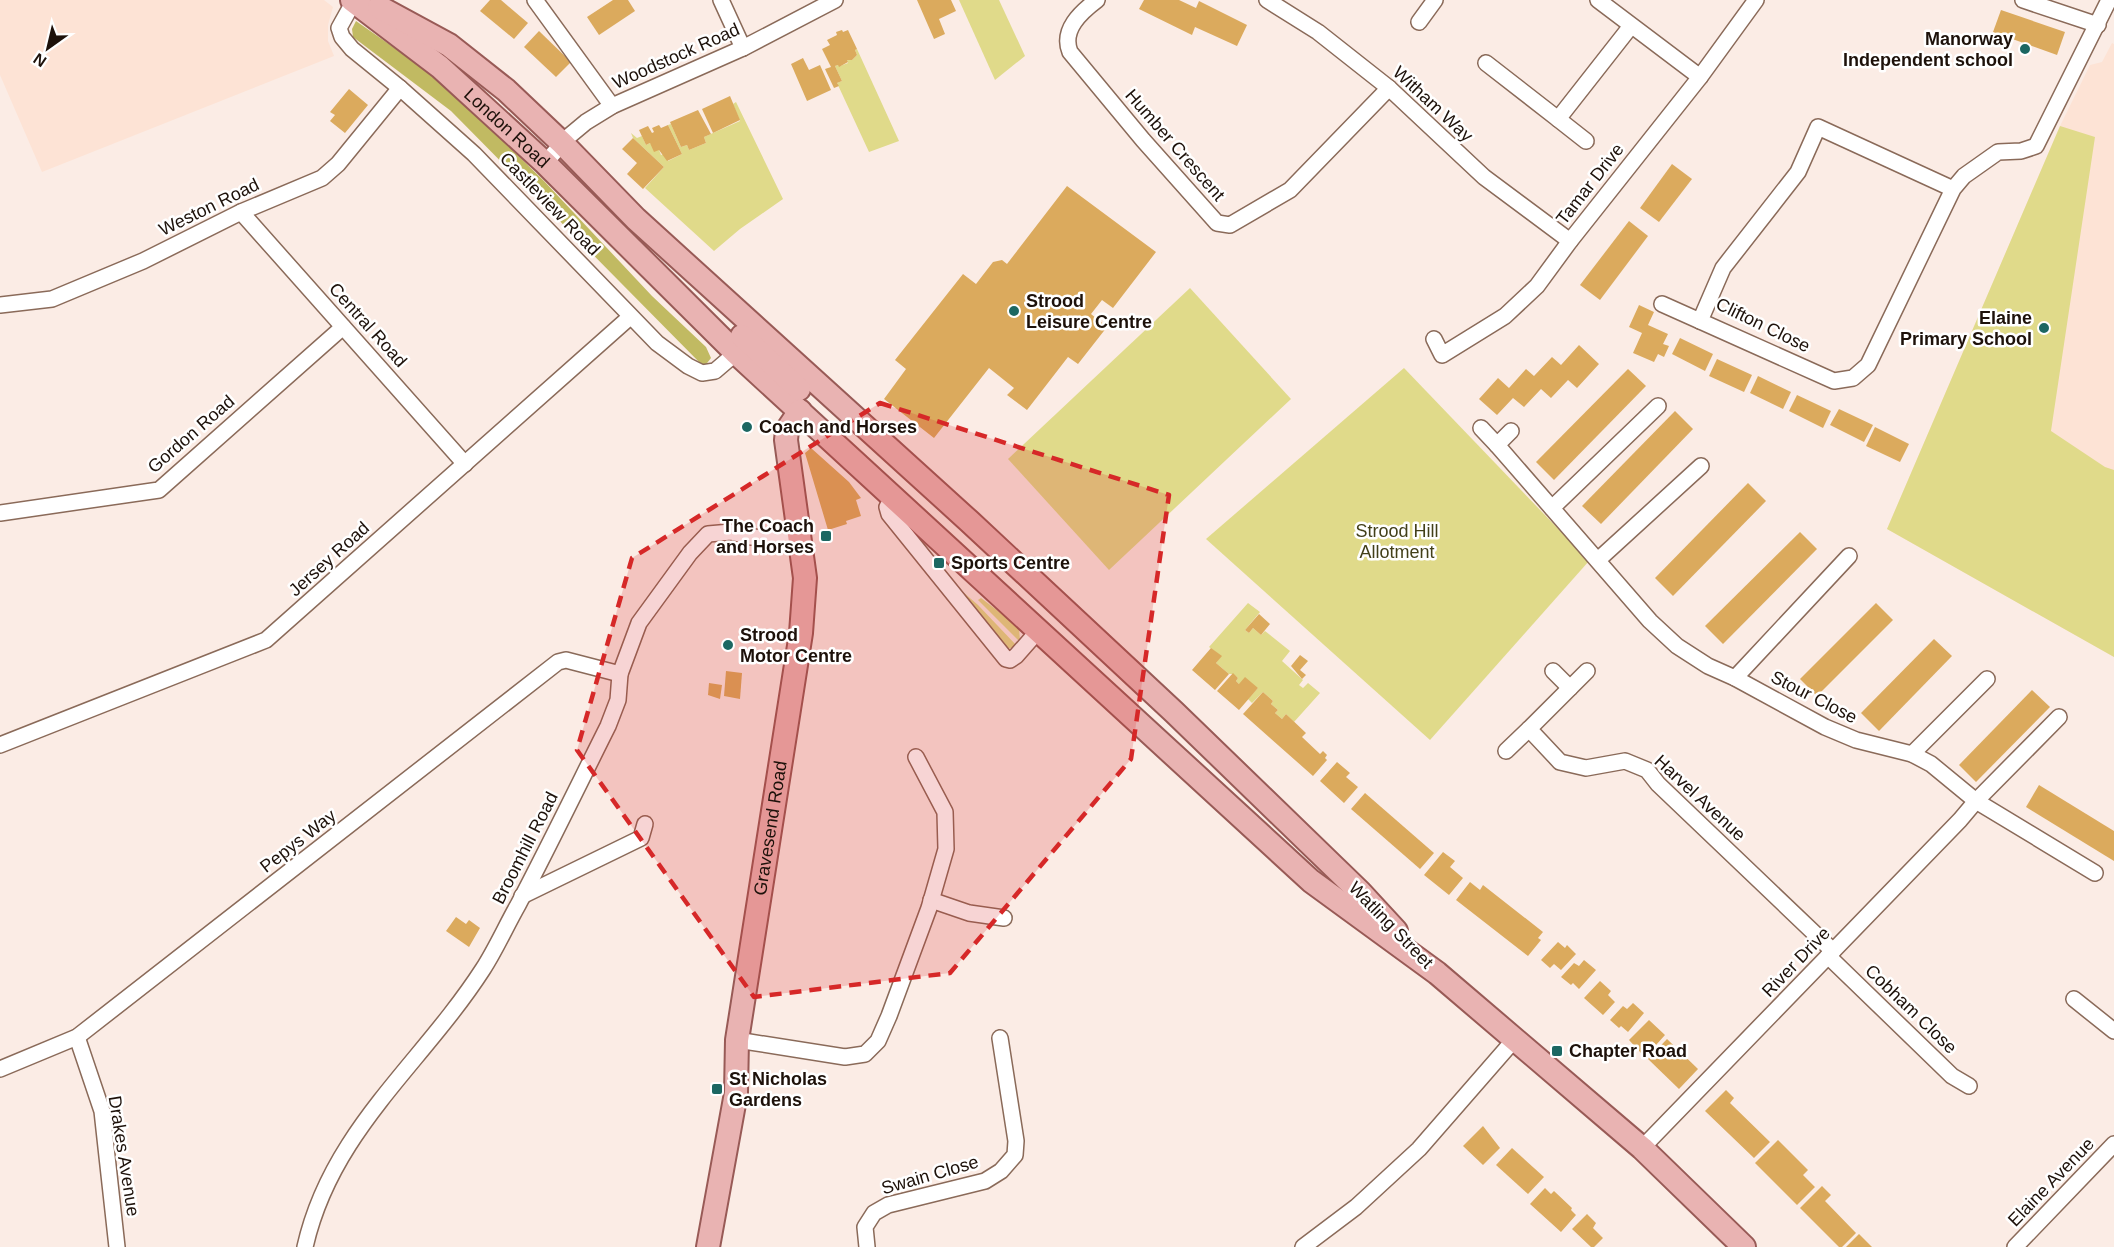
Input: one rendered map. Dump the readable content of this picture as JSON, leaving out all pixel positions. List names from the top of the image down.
{
  "streets": {
    "main road": ["London Road", "Gravesend Road", "Watling Street"],
    "street": [
      "Woodstock Road",
      "Witham Way",
      "Humber Crescent",
      "Tamar Drive",
      "Castleview Road",
      "Weston Road",
      "Central Road",
      "Clifton Close",
      "Gordon Road",
      "Jersey Road",
      "Stour Close",
      "Harvel Avenue",
      "Pepys Way",
      "Broomhill Road",
      "River Drive",
      "Cobham Close",
      "Drakes Avenue",
      "Swain Close",
      "Elaine Avenue"
    ]
  },
  "crossings": [
    ["Woodstock Road", "London Road"],
    ["Witham Way", "Humber Crescent"],
    ["Witham Way", "Tamar Drive"],
    ["London Road", "Castleview Road"],
    ["London Road", "Gravesend Road"],
    ["London Road", "Watling Street"],
    ["Castleview Road", "Weston Road"],
    ["Castleview Road", "Jersey Road"],
    ["Weston Road", "Central Road"],
    ["Central Road", "Gordon Road"],
    ["Central Road", "Jersey Road"],
    ["Stour Close", "River Drive"],
    ["Harvel Avenue", "River Drive"],
    ["Harvel Avenue", "Cobham Close"],
    ["Gravesend Road", "Broomhill Road"],
    ["Gravesend Road", "Watling Street"],
    ["Pepys Way", "Broomhill Road"],
    ["Pepys Way", "Drakes Avenue"],
    ["River Drive", "Cobham Close"]
  ],
  "parks": ["Strood Hill Allotment"],
  "places": {
    "other": [
      "Manorway Independent school",
      "Strood Leisure Centre",
      "Elaine Primary School",
      "Coach and Horses",
      "Strood Motor Centre"
    ],
    "transit": [
      "The Coach and Horses",
      "Sports Centre",
      "Chapter Road",
      "St Nicholas Gardens"
    ]
  },
  "north": "bottom left"
}
